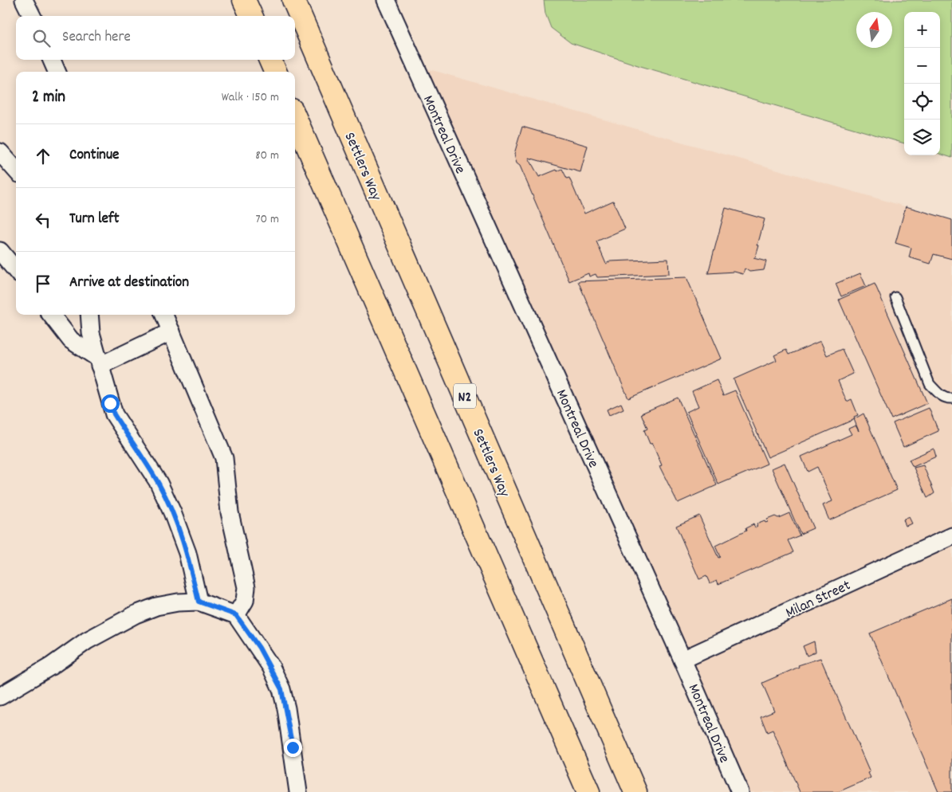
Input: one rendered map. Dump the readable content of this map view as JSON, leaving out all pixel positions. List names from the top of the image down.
{
  "streets": {
    "highway": ["Settlers Way", "N2"],
    "street": ["Montreal Drive", "Milan Street"]
  },
  "crossings": [
    ["Montreal Drive", "Milan Street"]
  ],
  "north": "top",
  "page": {
    "map_buttons": ["+", "−"],
    "search": "Search here",
    "heading": ["2 min", "Walk · 150 m"],
    "list": [
      ["Continue", "80 m"],
      ["Turn left", "70 m"],
      "Arrive at destination"
    ]
  }
}
